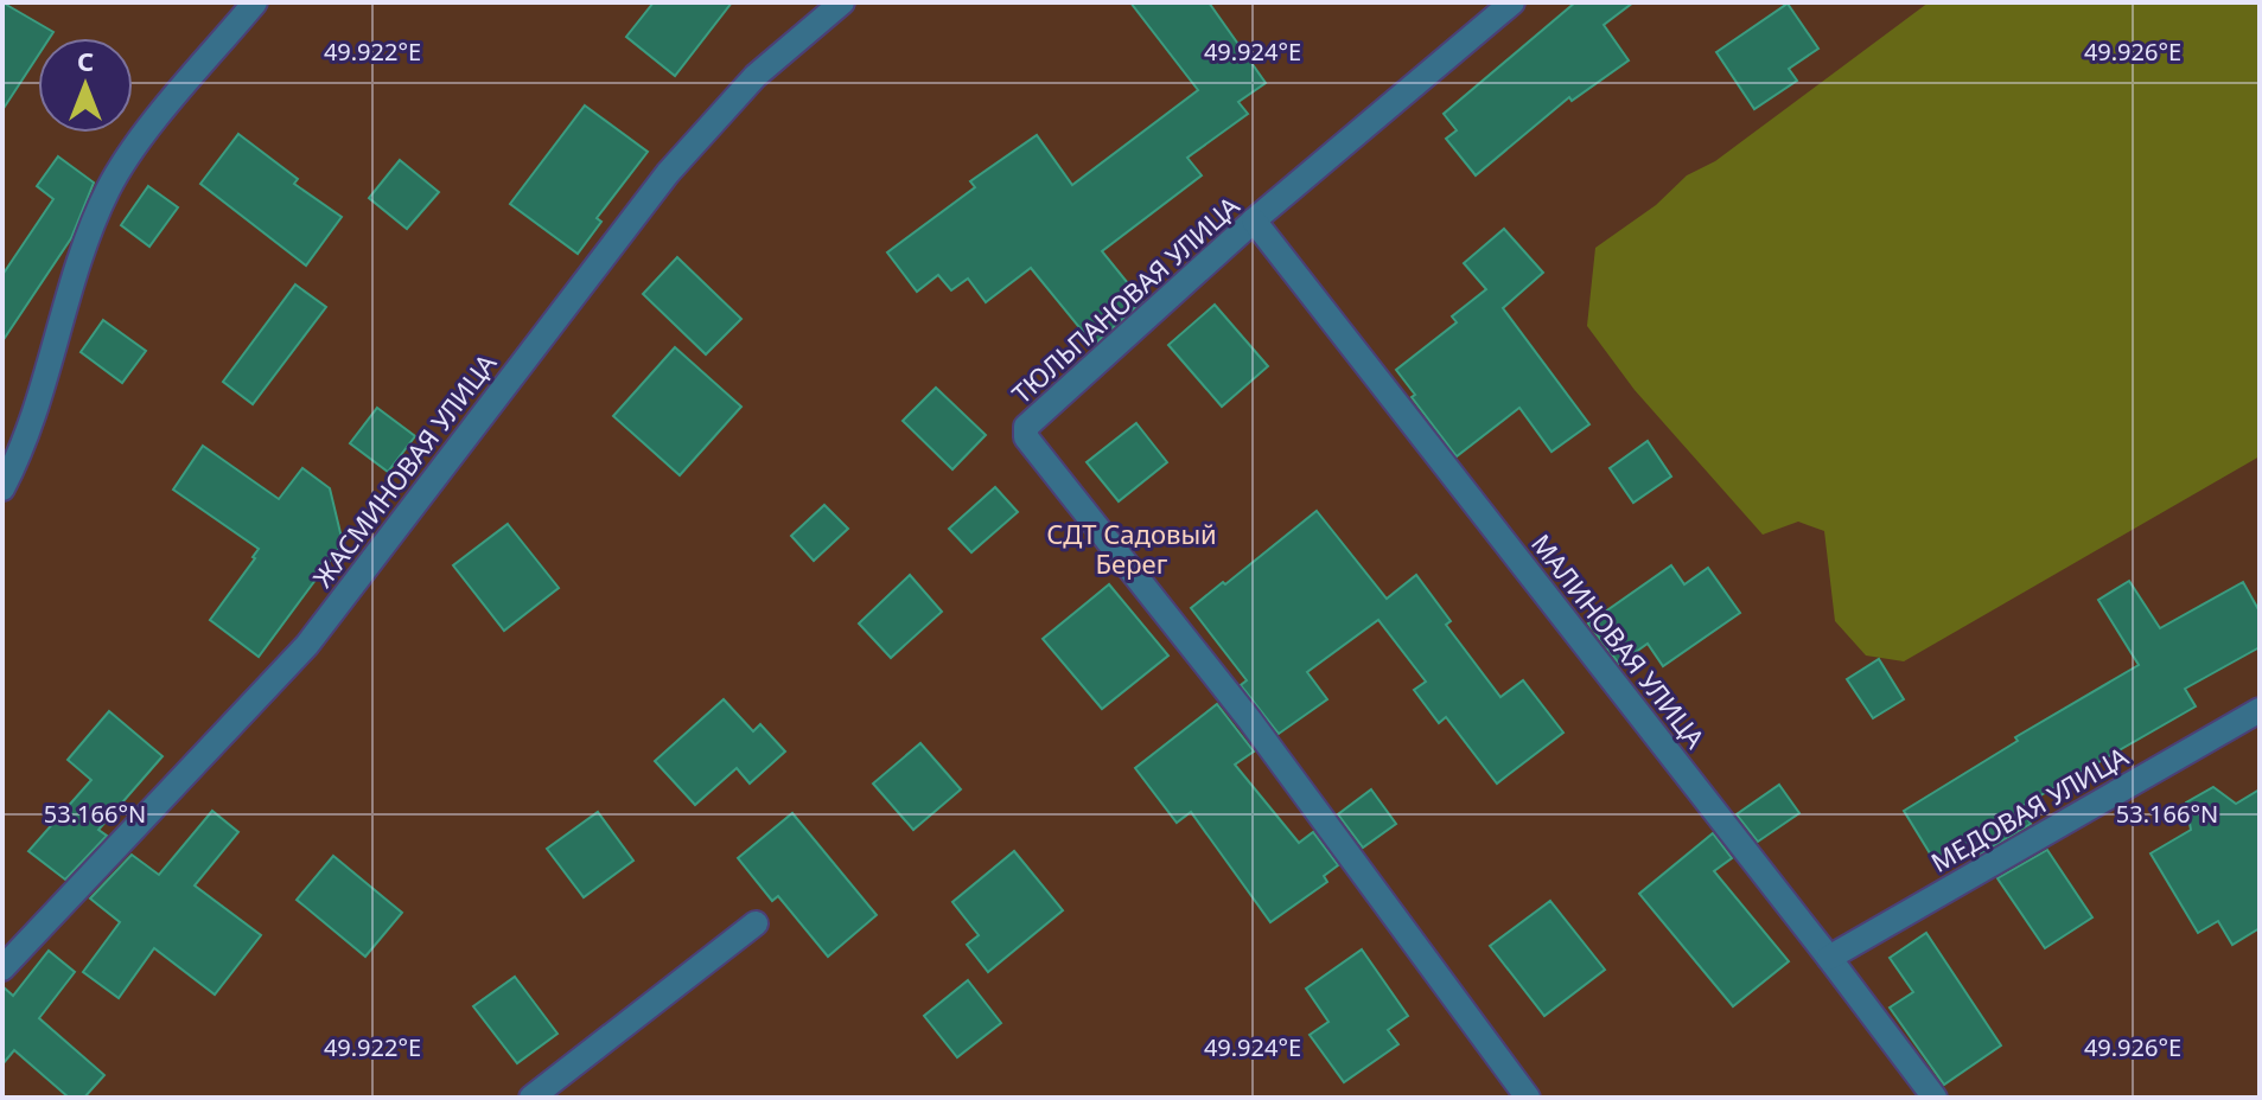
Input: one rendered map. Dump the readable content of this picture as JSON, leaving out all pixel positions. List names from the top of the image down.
{
  "streets": {
    "street": [
      "ТЮЛЬПАНОВАЯ УЛИЦА",
      "ЖАСМИНОВАЯ УЛИЦА",
      "МАЛИНОВАЯ УЛИЦА",
      "МЕДОВАЯ УЛИЦА"
    ]
  },
  "crossings": [
    ["ТЮЛЬПАНОВАЯ УЛИЦА", "МАЛИНОВАЯ УЛИЦА"],
    ["МАЛИНОВАЯ УЛИЦА", "МЕДОВАЯ УЛИЦА"]
  ],
  "parks": ["СДТ Садовый Берег"],
  "north": "top",
  "coordinates": [
    "49.922°E",
    "49.924°E",
    "49.926°E",
    "53.166°N"
  ]
}
